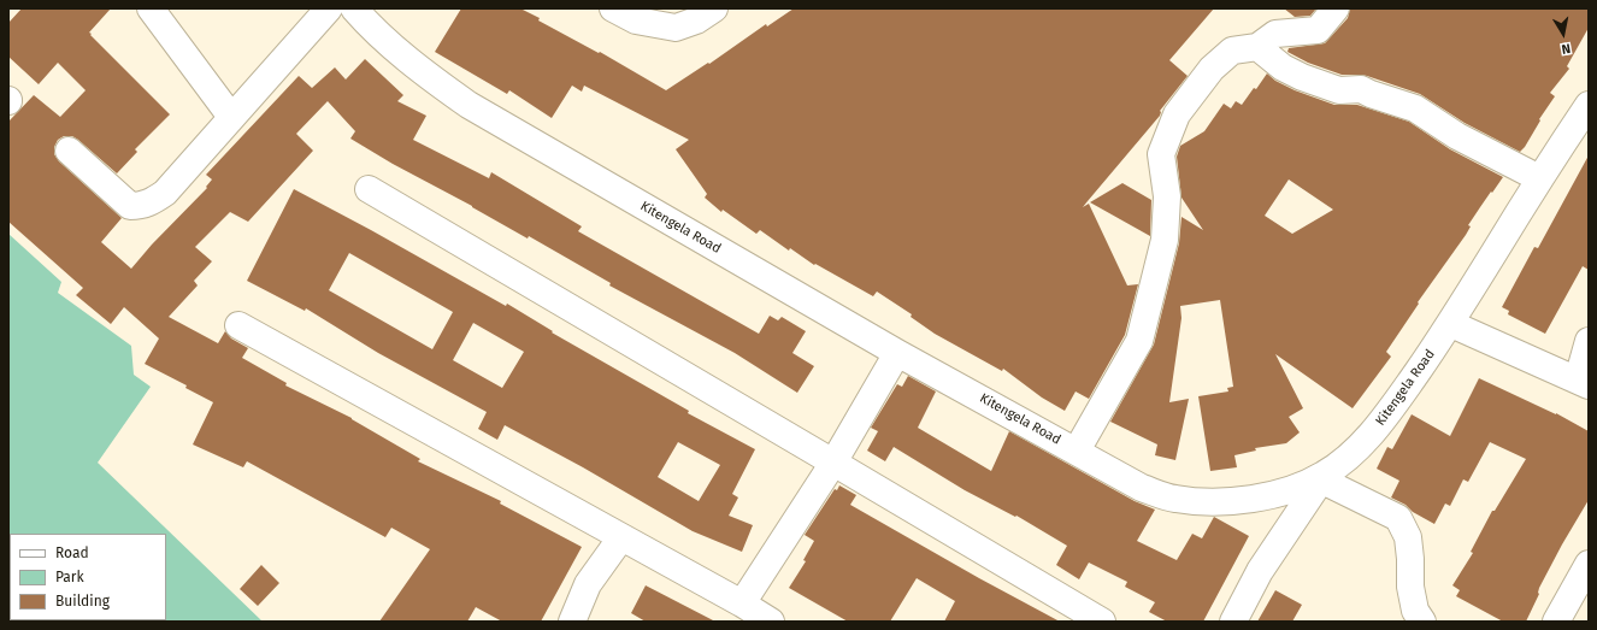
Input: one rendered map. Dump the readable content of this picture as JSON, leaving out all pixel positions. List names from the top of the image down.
{
  "streets": {
    "street": ["Kitengela Road"]
  },
  "legend": ["Road", "Park", "Building"],
  "north": "bottom"
}
